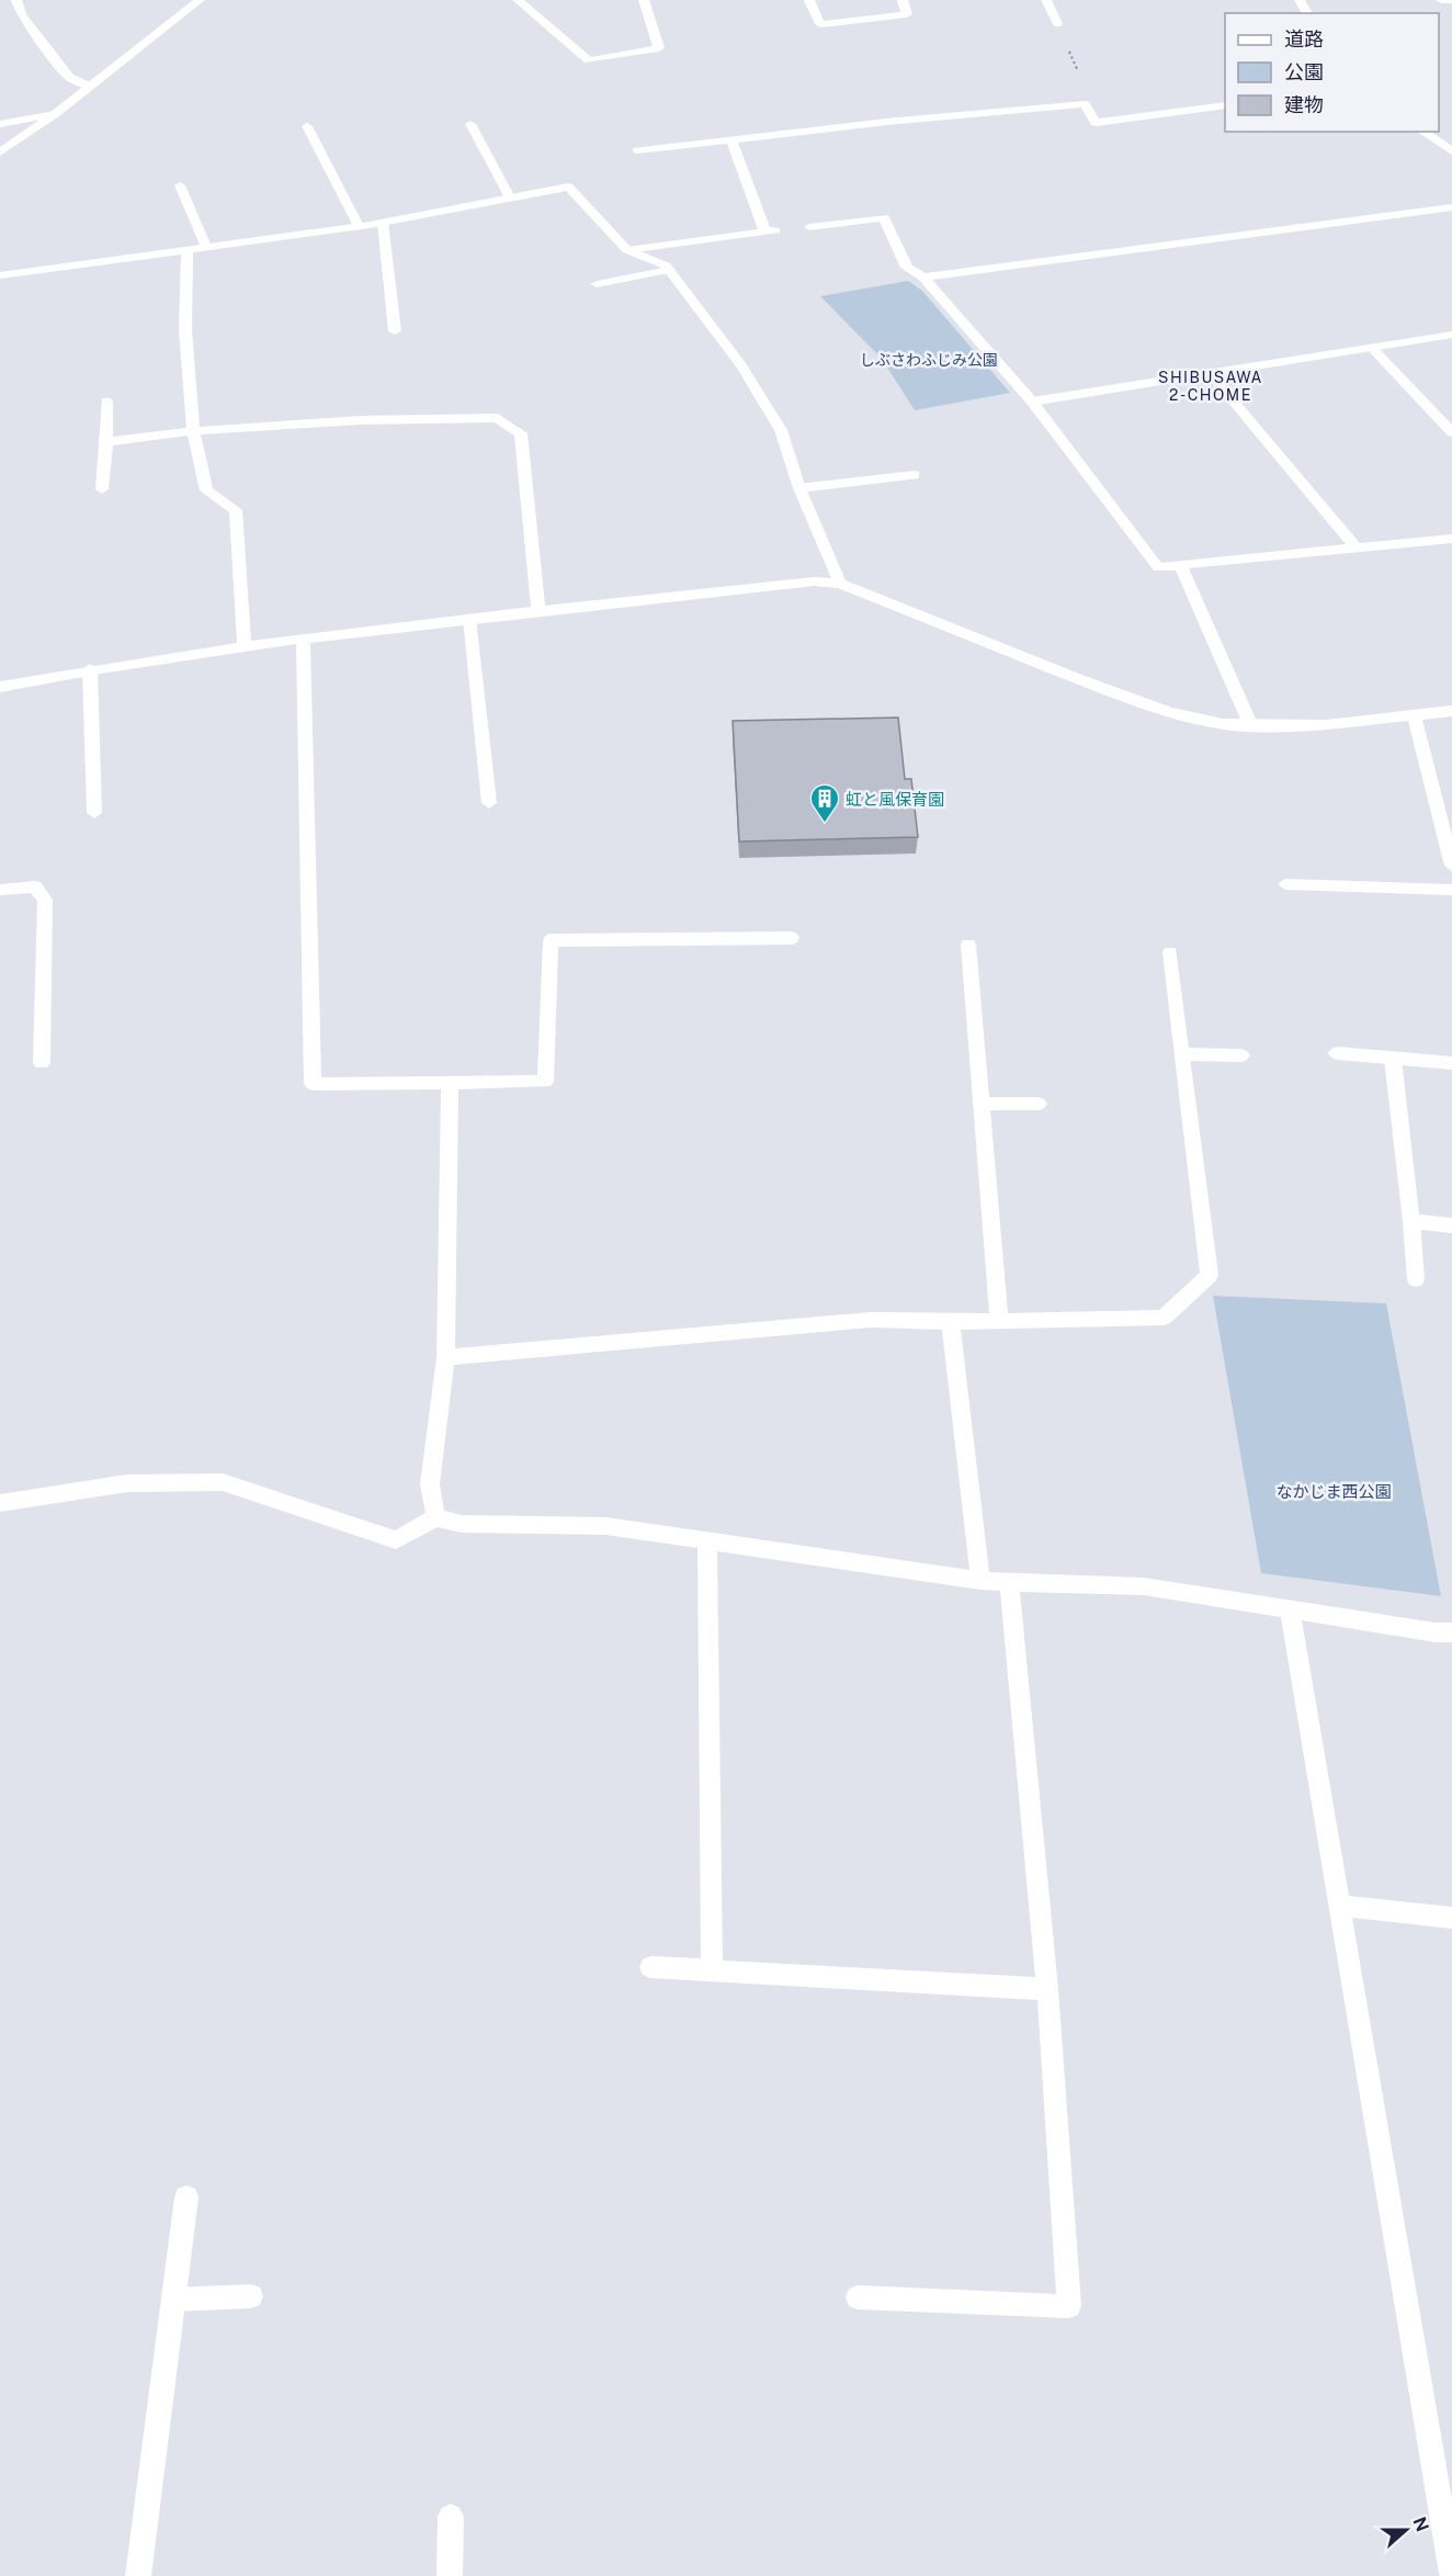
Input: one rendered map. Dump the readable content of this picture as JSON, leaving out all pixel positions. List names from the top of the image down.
{
  "districts": ["SHIBUSAWA 2-CHOME"],
  "parks": ["しぶさわふじみ公園", "なかじま西公園"],
  "places": {
    "building": ["虹と風保育園"]
  },
  "legend": ["道路", "公園", "建物"],
  "north": "right"
}
